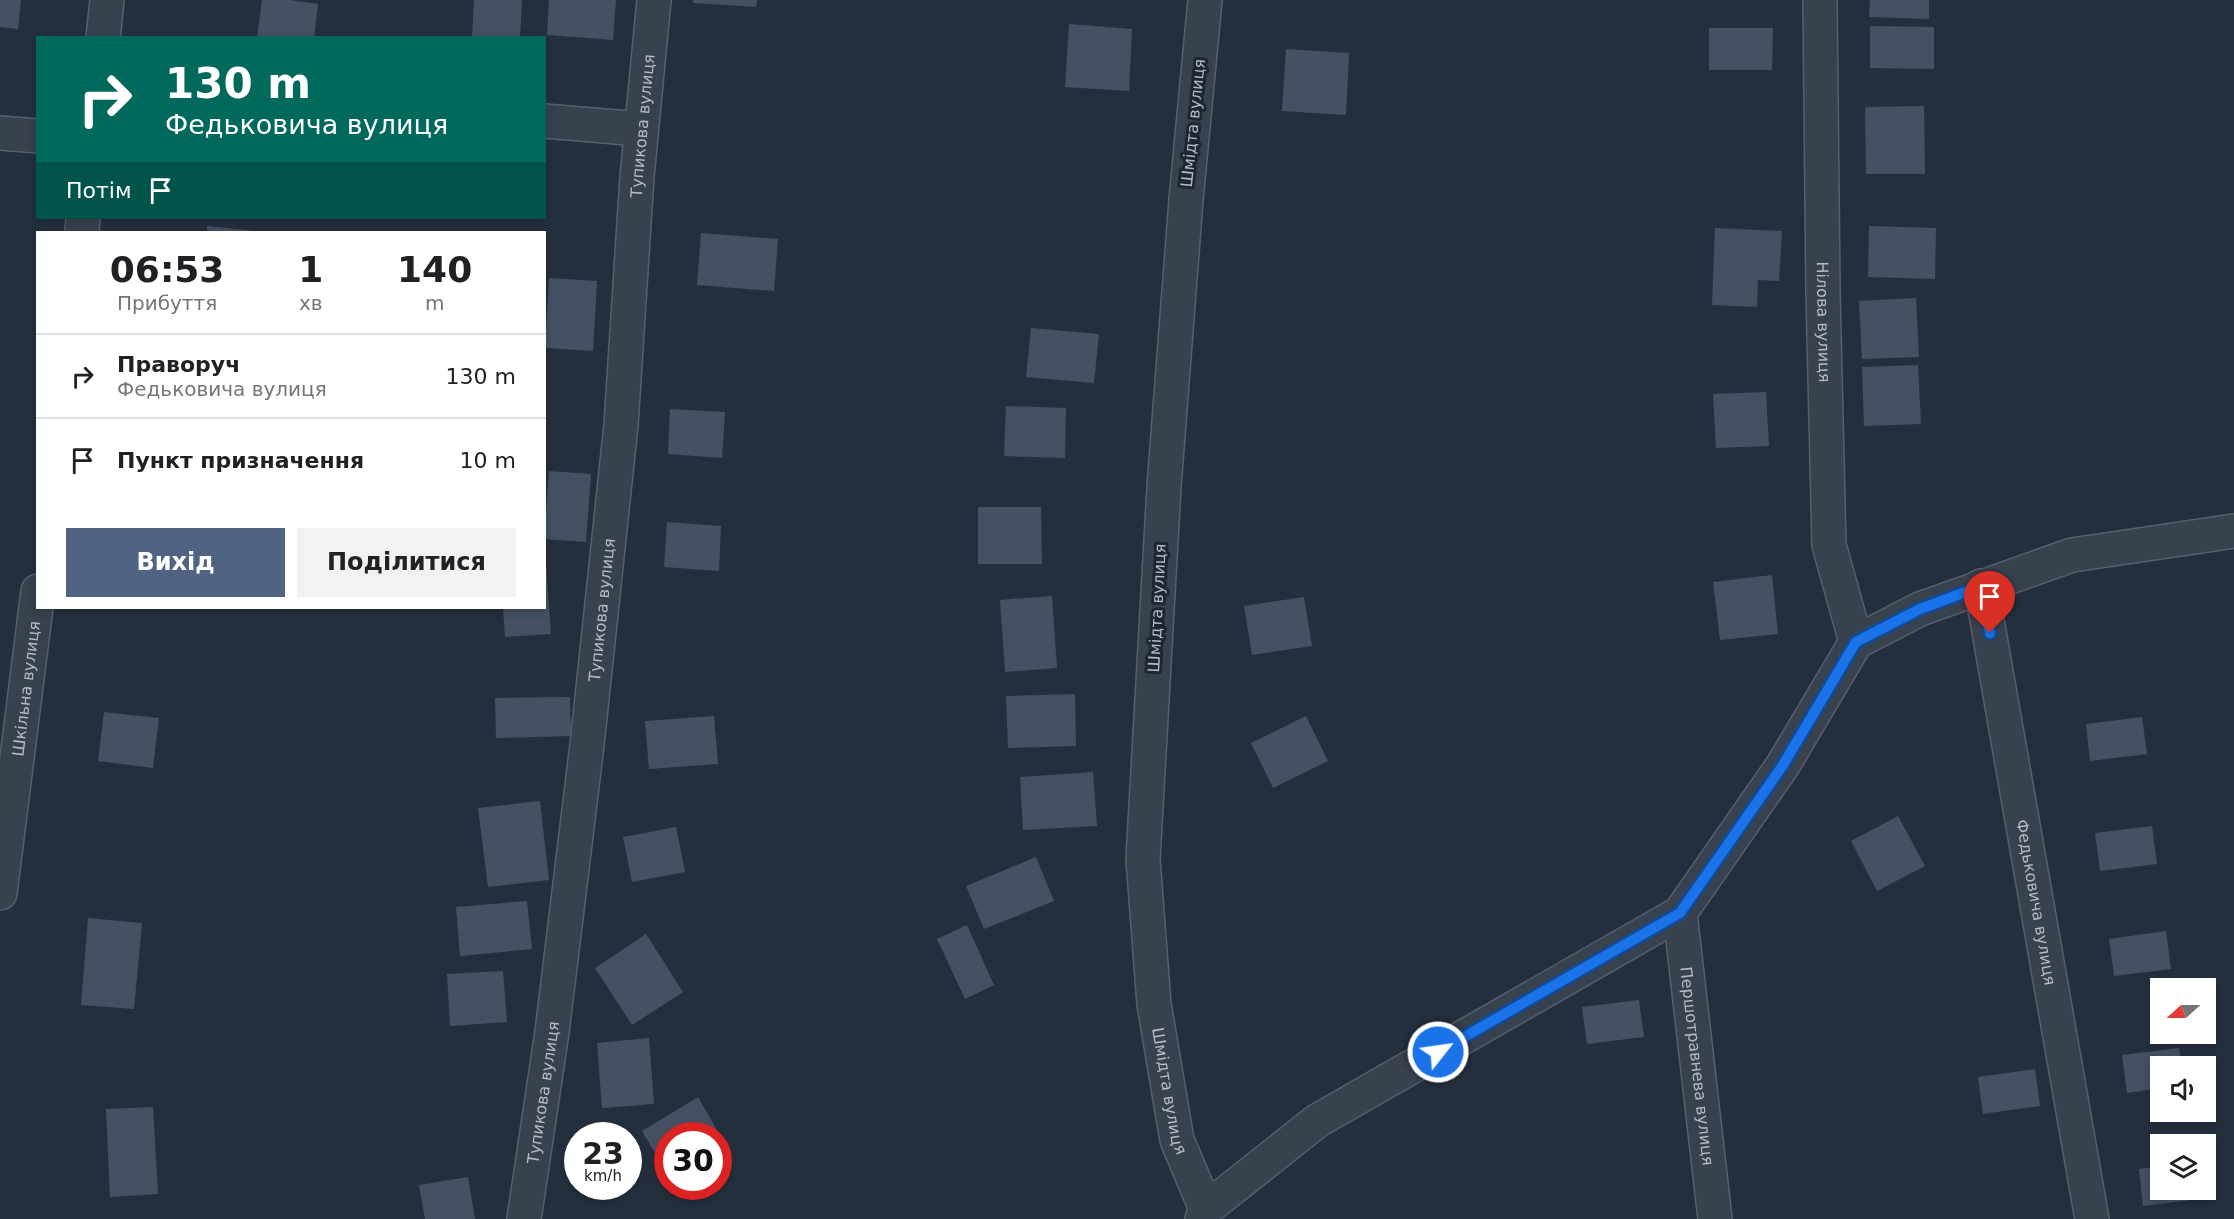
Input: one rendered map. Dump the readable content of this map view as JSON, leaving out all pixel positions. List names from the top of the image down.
{
  "streets": {
    "street": [
      "Шмідта вулиця",
      "Тупикова вулиця",
      "Нілова вулиця",
      "Шкільна вулиця",
      "Федьковича вулиця",
      "Першотравнева вулиця"
    ]
  },
  "north": "left",
  "page": {
    "turn": ["130 m", "Федьковича вулиця"],
    "then": "Потім",
    "eta": [
      "06:53",
      "Прибуття",
      "1",
      "хв",
      "140",
      "m"
    ],
    "list": [
      {
        "name": "Праворуч",
        "note": "Федьковича вулиця",
        "value": "130 m"
      },
      {
        "name": "Пункт призначення",
        "value": "10 m"
      }
    ],
    "buttons": ["Вихід", "Поділитися"],
    "speed": "23 km/h",
    "limit": "30"
  }
}
